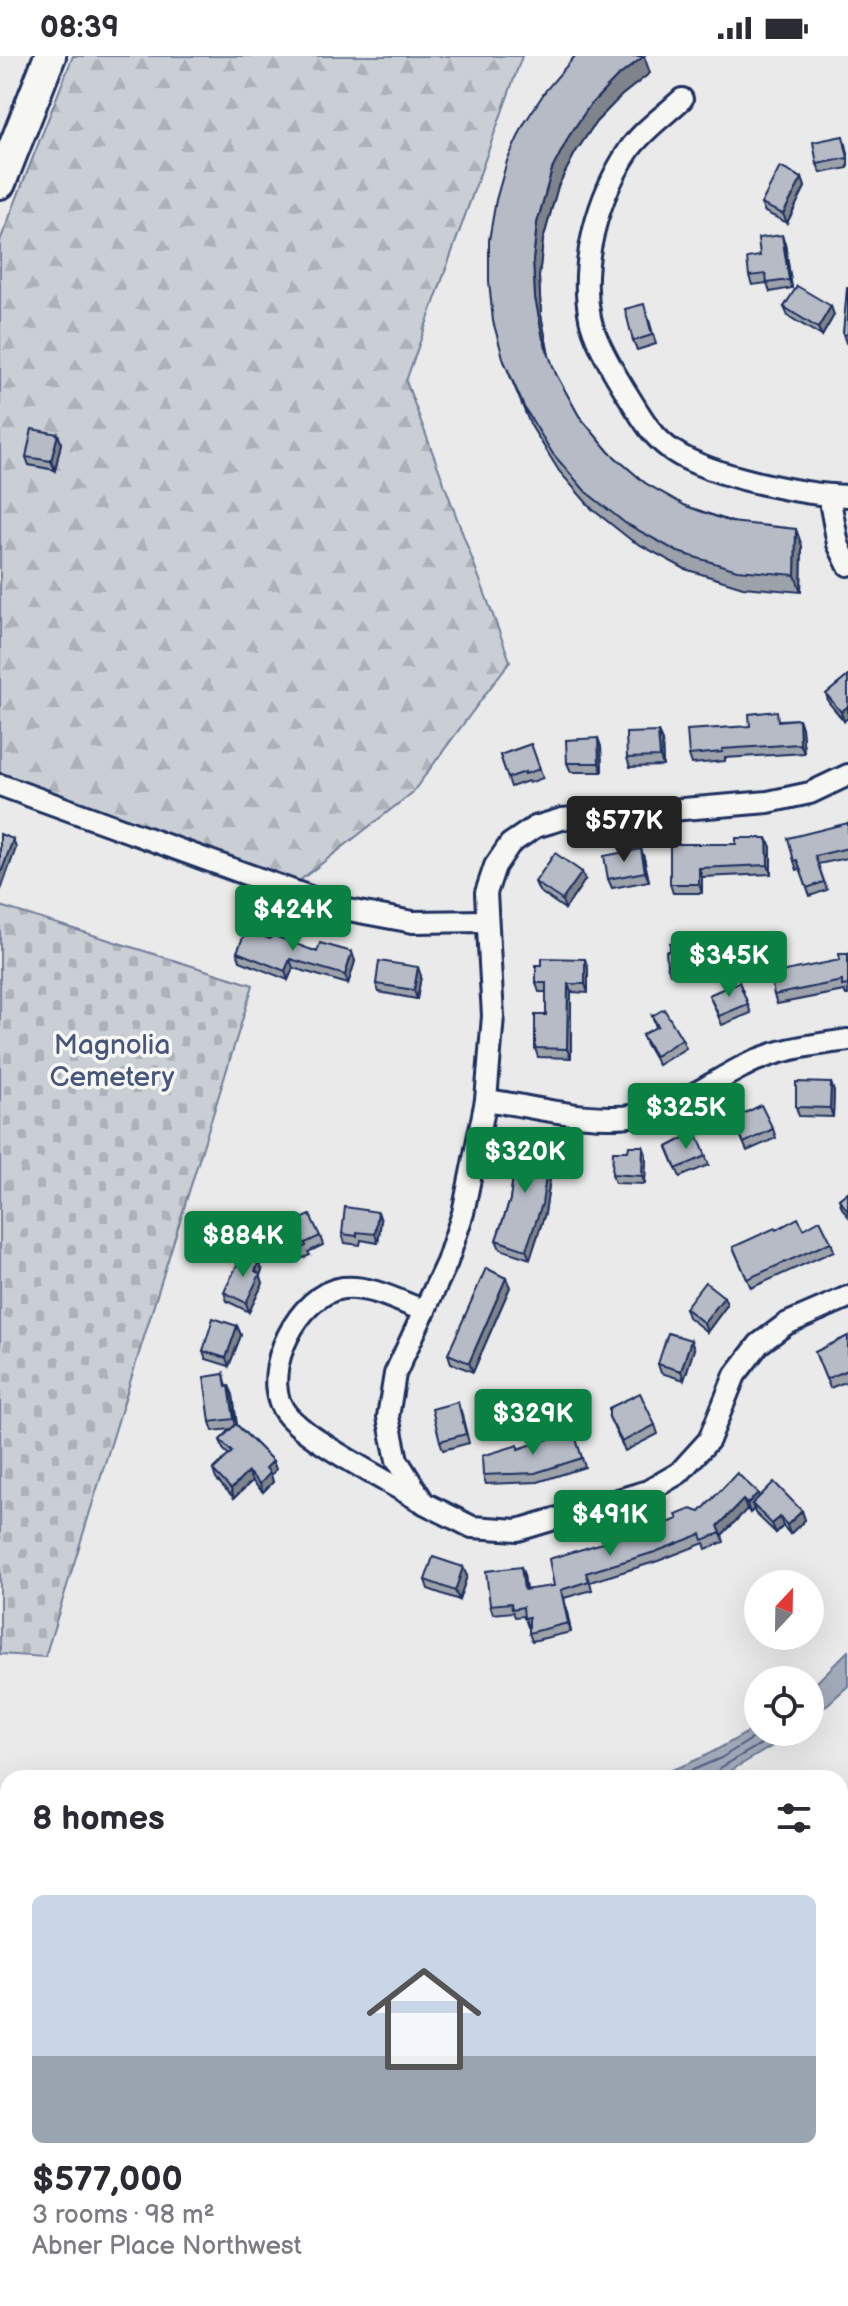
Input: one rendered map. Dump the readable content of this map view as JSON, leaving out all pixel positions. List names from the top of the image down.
{
  "parks": ["Magnolia Cemetery"],
  "north": "top",
  "page": {
    "status": "08:39",
    "price": [
      "$577K",
      "$424K",
      "$345K",
      "$325K",
      "$320K",
      "$884K",
      "$329K",
      "$491K"
    ],
    "heading": "8 homes",
    "list": [
      {
        "name": "$577,000",
        "note": "3 rooms · 98 m² · Abner Place Northwest"
      }
    ]
  }
}
